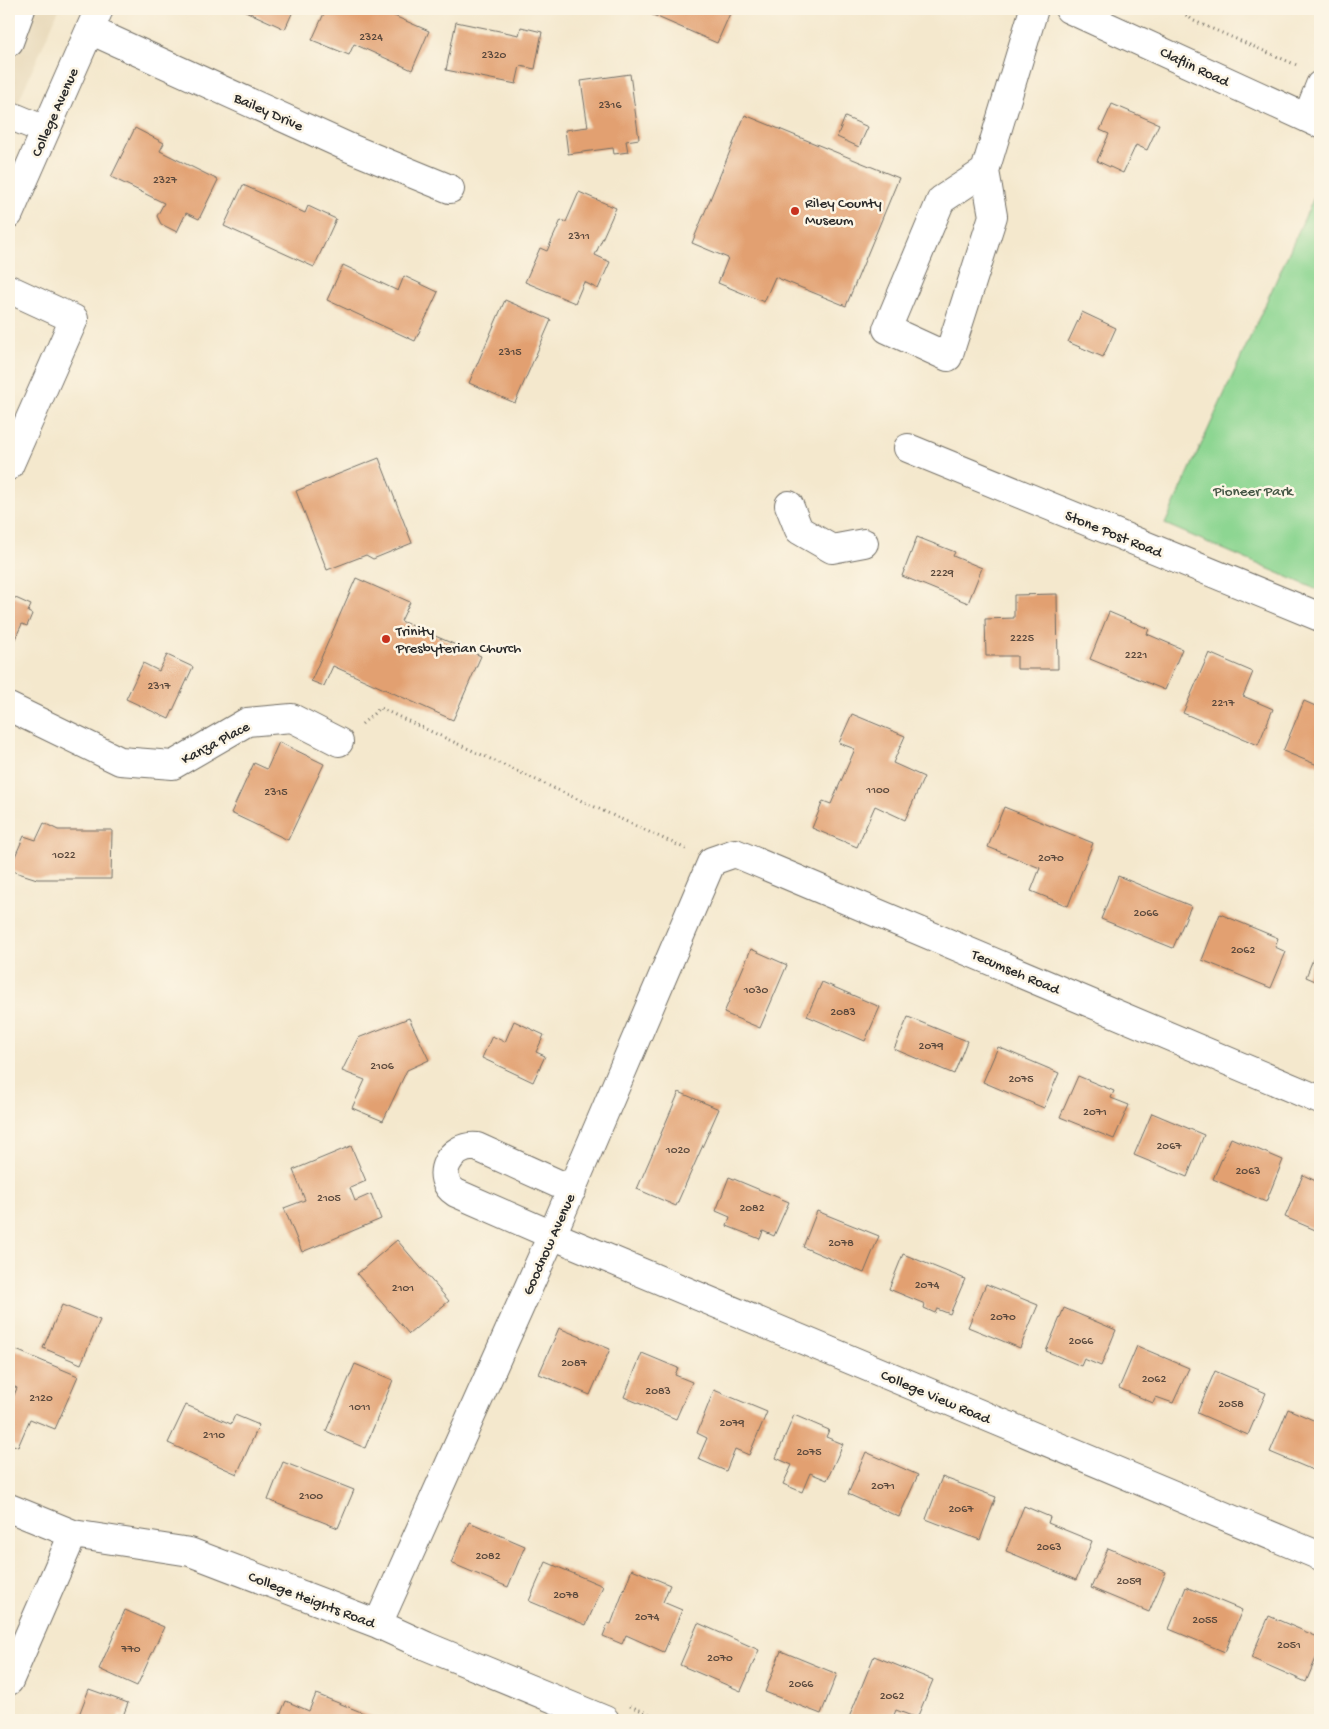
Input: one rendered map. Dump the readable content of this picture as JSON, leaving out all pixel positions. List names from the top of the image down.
{
  "streets": {
    "street": [
      "Claflin Road",
      "Bailey Drive",
      "College Avenue",
      "Stone Post Road",
      "Kanza Place",
      "Tecumseh Road",
      "Goodnow Avenue",
      "College View Road",
      "College Heights Road"
    ]
  },
  "crossings": [
    ["Bailey Drive", "College Avenue"],
    ["Tecumseh Road", "Goodnow Avenue"],
    ["Goodnow Avenue", "College View Road"],
    ["Goodnow Avenue", "College Heights Road"]
  ],
  "parks": ["Pioneer Park"],
  "places": ["Riley County Museum", "Trinity Presbyterian Church"],
  "house_numbers": [
    "2324",
    "2320",
    "2316",
    "2327",
    "2311",
    "2315",
    "2229",
    "2225",
    "2221",
    "2317",
    "2217",
    "1100",
    "2315",
    "1022",
    "2070",
    "2066",
    "2062",
    "1030",
    "2083",
    "2079",
    "2106",
    "2075",
    "2071",
    "2067",
    "1020",
    "2063",
    "2105",
    "2082",
    "2078",
    "2074",
    "2101",
    "2070",
    "2066",
    "2087",
    "2062",
    "2083",
    "2120",
    "2058",
    "1011",
    "2079",
    "2110",
    "2075",
    "2071",
    "2100",
    "2067",
    "2063",
    "2082",
    "2059",
    "2078",
    "2074",
    "2055",
    "2051",
    "770",
    "2070",
    "2066",
    "2062"
  ]
}
